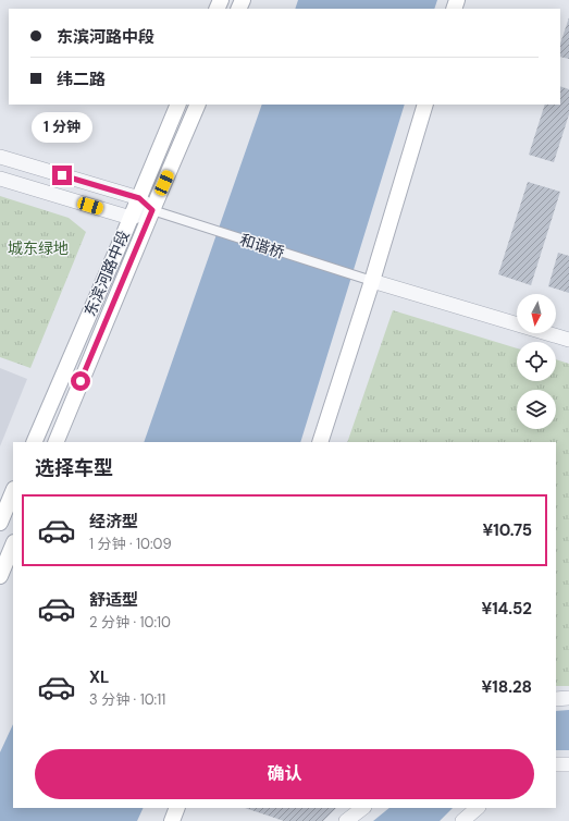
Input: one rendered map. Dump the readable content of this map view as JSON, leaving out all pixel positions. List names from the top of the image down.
{
  "streets": {
    "main road": ["东滨河路中段"],
    "street": ["和谐桥"]
  },
  "crossings": [
    ["和谐桥", "东滨河路中段"]
  ],
  "parks": ["城东绿地"],
  "north": "bottom",
  "page": {
    "banner": ["东滨河路中段", "纬二路"],
    "bubble": "1 分钟",
    "heading": "选择车型",
    "list": [
      {
        "name": "经济型",
        "note": "1 分钟 · 10:09",
        "value": "¥10.75"
      },
      {
        "name": "舒适型",
        "note": "2 分钟 · 10:10",
        "value": "¥14.52"
      },
      {
        "name": "XL",
        "note": "3 分钟 · 10:11",
        "value": "¥18.28"
      }
    ],
    "buttons": "确认"
  }
}
